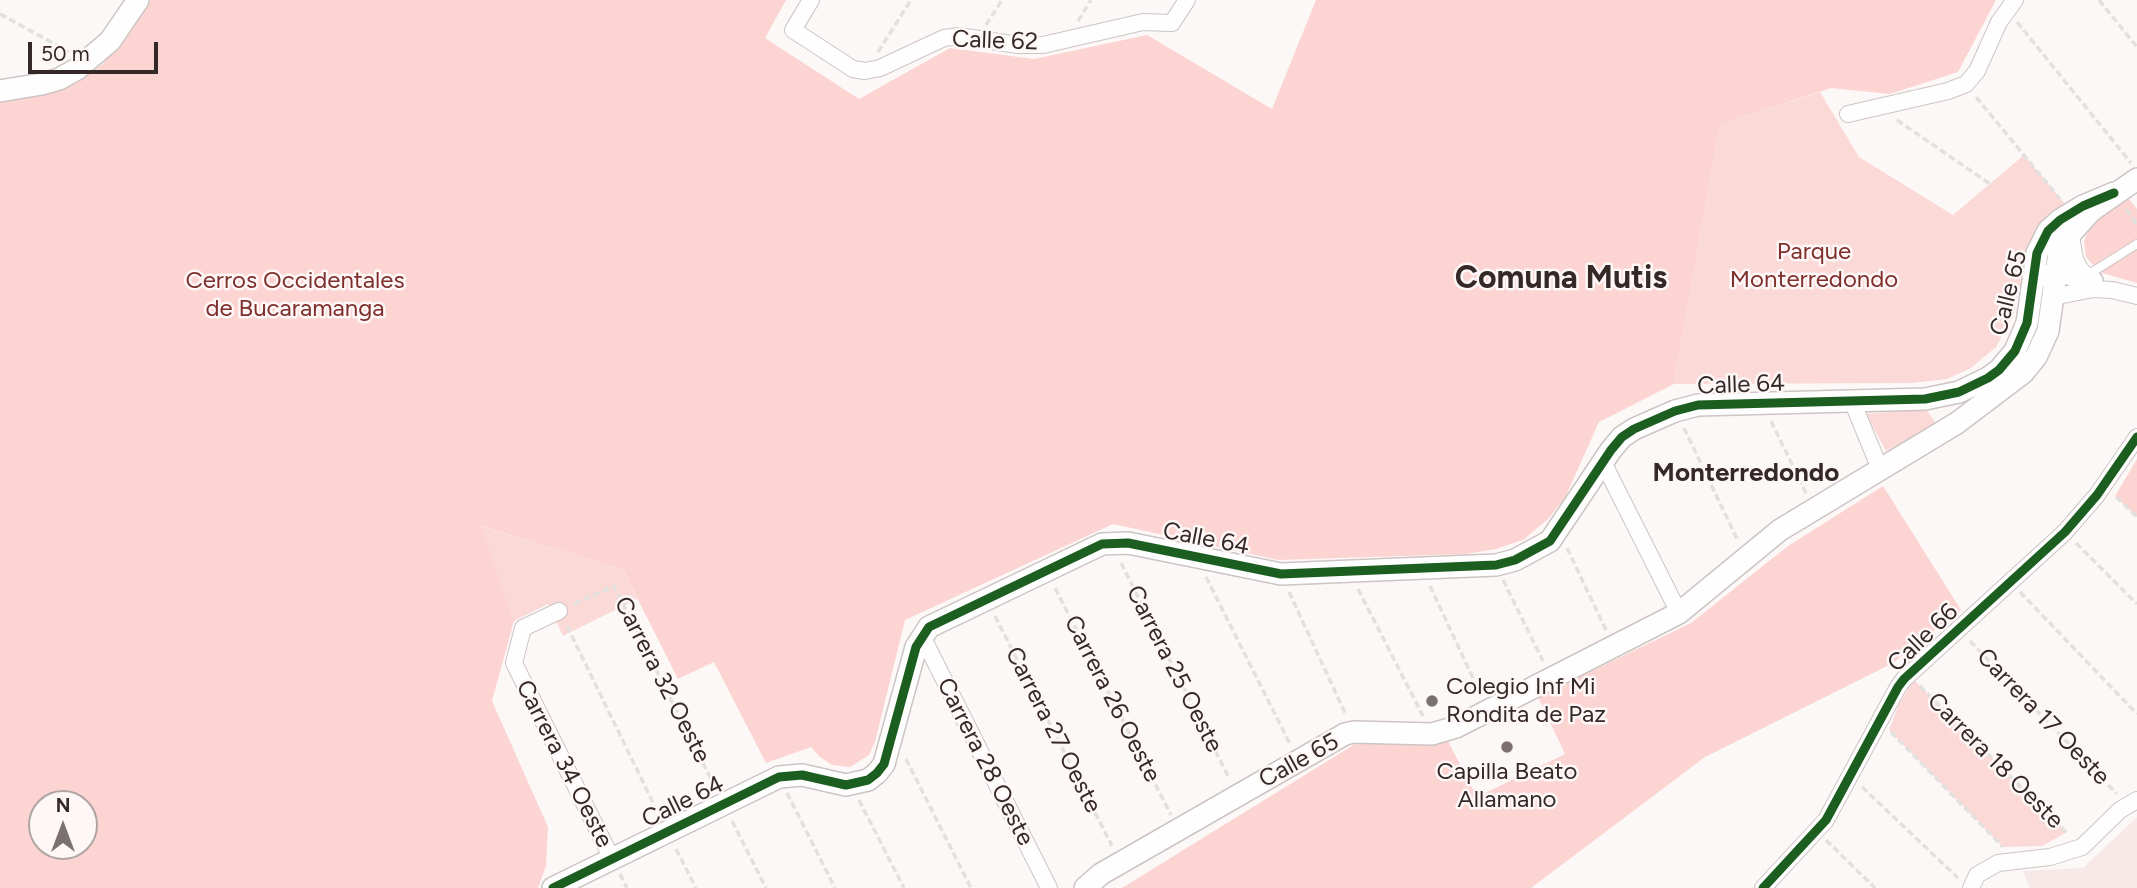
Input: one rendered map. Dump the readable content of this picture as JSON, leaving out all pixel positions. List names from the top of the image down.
{
  "streets": {
    "street": [
      "Calle 62",
      "Calle 65",
      "Calle 64",
      "Calle 66",
      "Carrera 28 Oeste",
      "Carrera 34 Oeste"
    ],
    "path": [
      "Carrera 25 Oeste",
      "Carrera 32 Oeste",
      "Carrera 26 Oeste",
      "Carrera 17 Oeste",
      "Carrera 27 Oeste",
      "Carrera 18 Oeste"
    ]
  },
  "crossings": [
    ["Calle 65", "Calle 64"],
    ["Calle 65", "Carrera 25 Oeste"],
    ["Calle 65", "Carrera 26 Oeste"],
    ["Calle 65", "Carrera 27 Oeste"],
    ["Calle 64", "Carrera 25 Oeste"],
    ["Calle 64", "Carrera 32 Oeste"],
    ["Calle 64", "Carrera 26 Oeste"],
    ["Calle 64", "Carrera 27 Oeste"],
    ["Calle 64", "Carrera 28 Oeste"],
    ["Calle 64", "Carrera 34 Oeste"],
    ["Calle 66", "Carrera 17 Oeste"],
    ["Calle 66", "Carrera 18 Oeste"],
    ["Carrera 32 Oeste", "Carrera 34 Oeste"]
  ],
  "districts": ["Comuna Mutis", "Monterredondo"],
  "parks": ["Parque Monterredondo", "Cerros Occidentales de Bucaramanga"],
  "places": ["Colegio Inf Mi Rondita de Paz", "Capilla Beato Allamano"],
  "scale_bar": "50 m",
  "north": "top"
}
